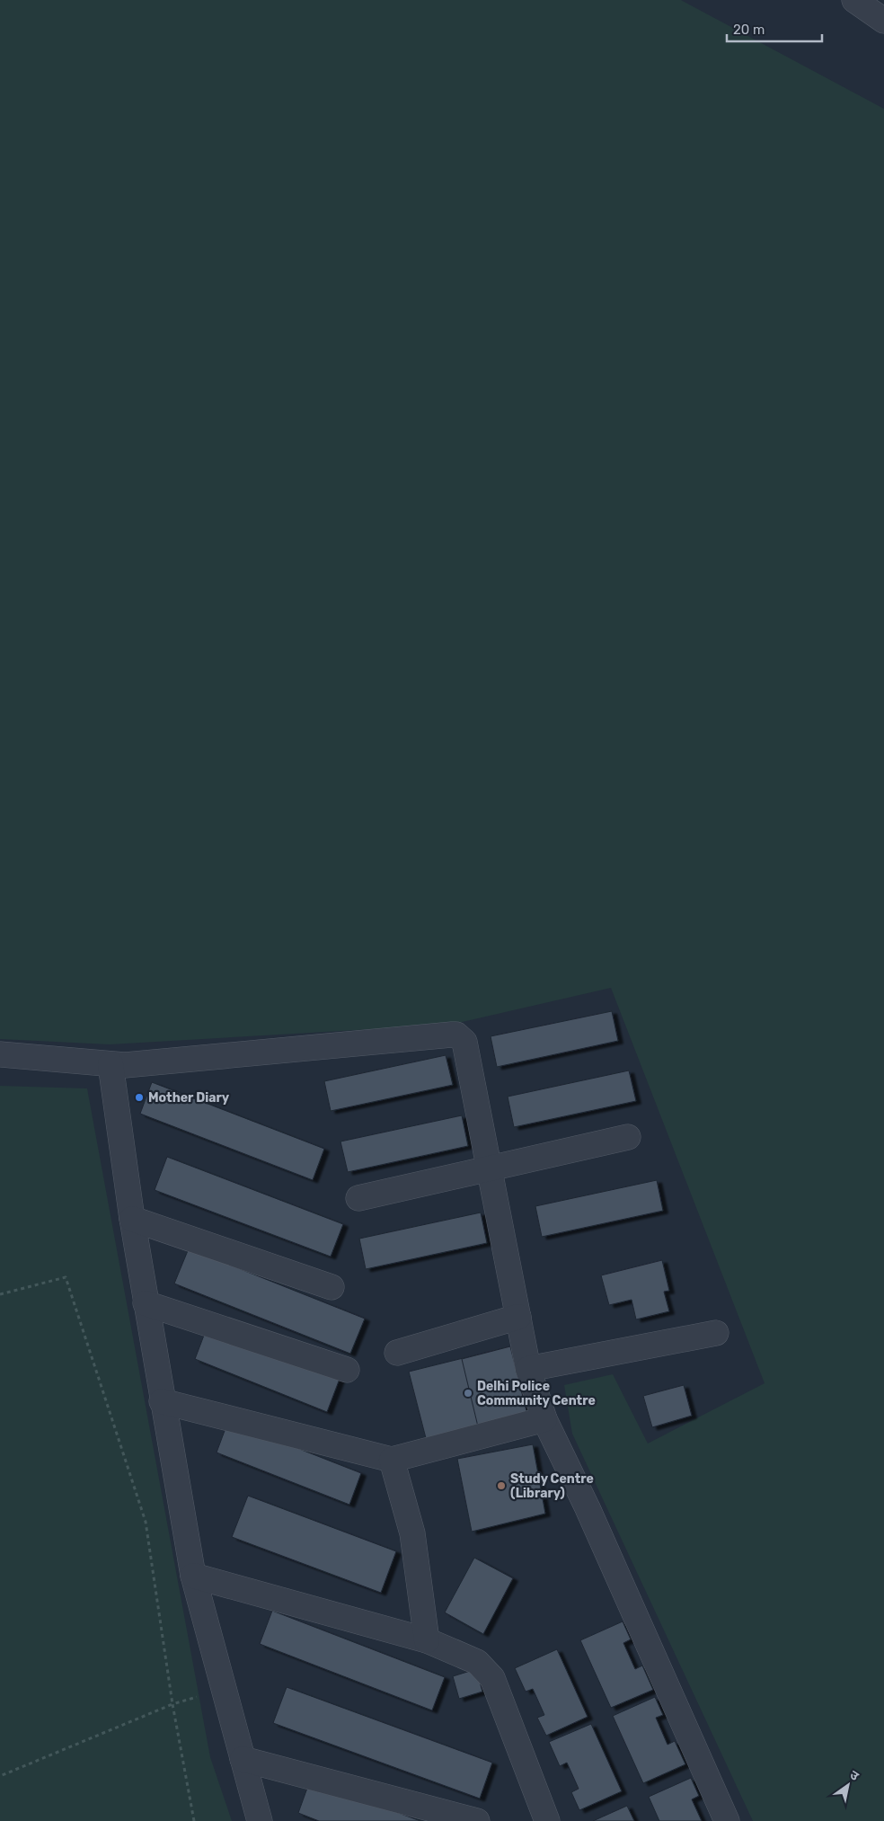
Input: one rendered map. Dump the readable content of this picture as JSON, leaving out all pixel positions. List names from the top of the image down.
{
  "places": ["Mother Diary", "Delhi Police Community Centre", "Study Centre (Library)"],
  "scale_bar": "20 m",
  "north": "top right"
}
